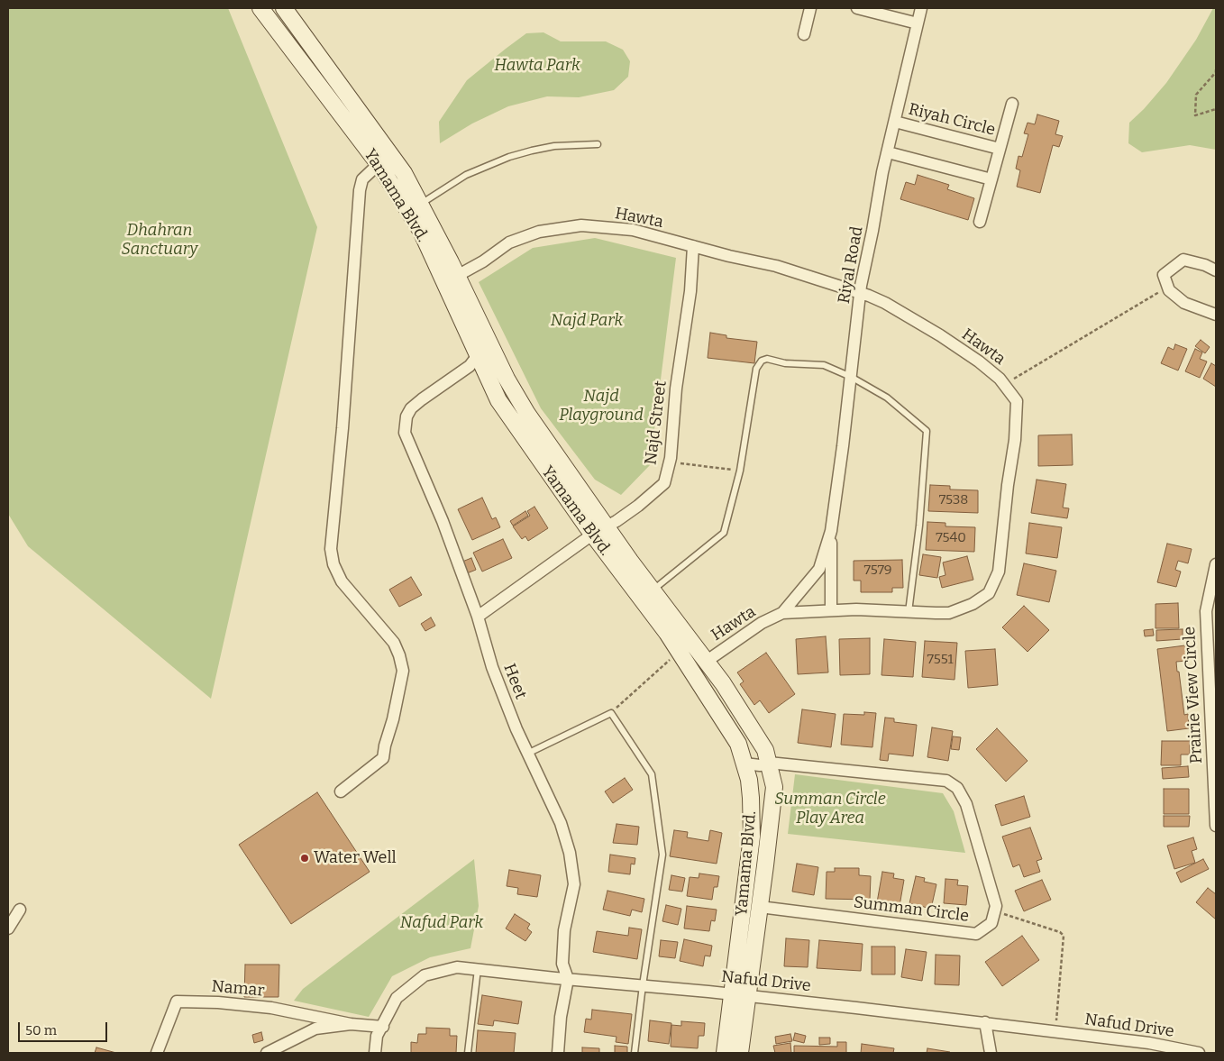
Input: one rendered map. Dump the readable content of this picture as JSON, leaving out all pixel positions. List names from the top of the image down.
{
  "streets": {
    "main road": ["Yamama Blvd."],
    "street": [
      "Riyah Circle",
      "Hawta",
      "Riyal Road",
      "Najd Street",
      "Heet",
      "Prairie View Circle",
      "Summan Circle",
      "Nafud Drive",
      "Namar"
    ]
  },
  "crossings": [
    ["Riyah Circle", "Riyal Road"],
    ["Yamama Blvd.", "Hawta"],
    ["Yamama Blvd.", "Najd Street"],
    ["Yamama Blvd.", "Heet"],
    ["Yamama Blvd.", "Summan Circle"],
    ["Yamama Blvd.", "Nafud Drive"],
    ["Hawta", "Riyal Road"],
    ["Hawta", "Najd Street"],
    ["Najd Street", "Heet"],
    ["Heet", "Nafud Drive"],
    ["Nafud Drive", "Namar"]
  ],
  "parks": [
    "Hawta Park",
    "Dhahran Sanctuary",
    "Najd Park",
    "Najd Playground",
    "Summan Circle Play Area",
    "Nafud Park"
  ],
  "places": ["Water Well"],
  "house_numbers": [
    "7538",
    "7540",
    "7579",
    "7551"
  ],
  "scale_bar": "50 m"
}
